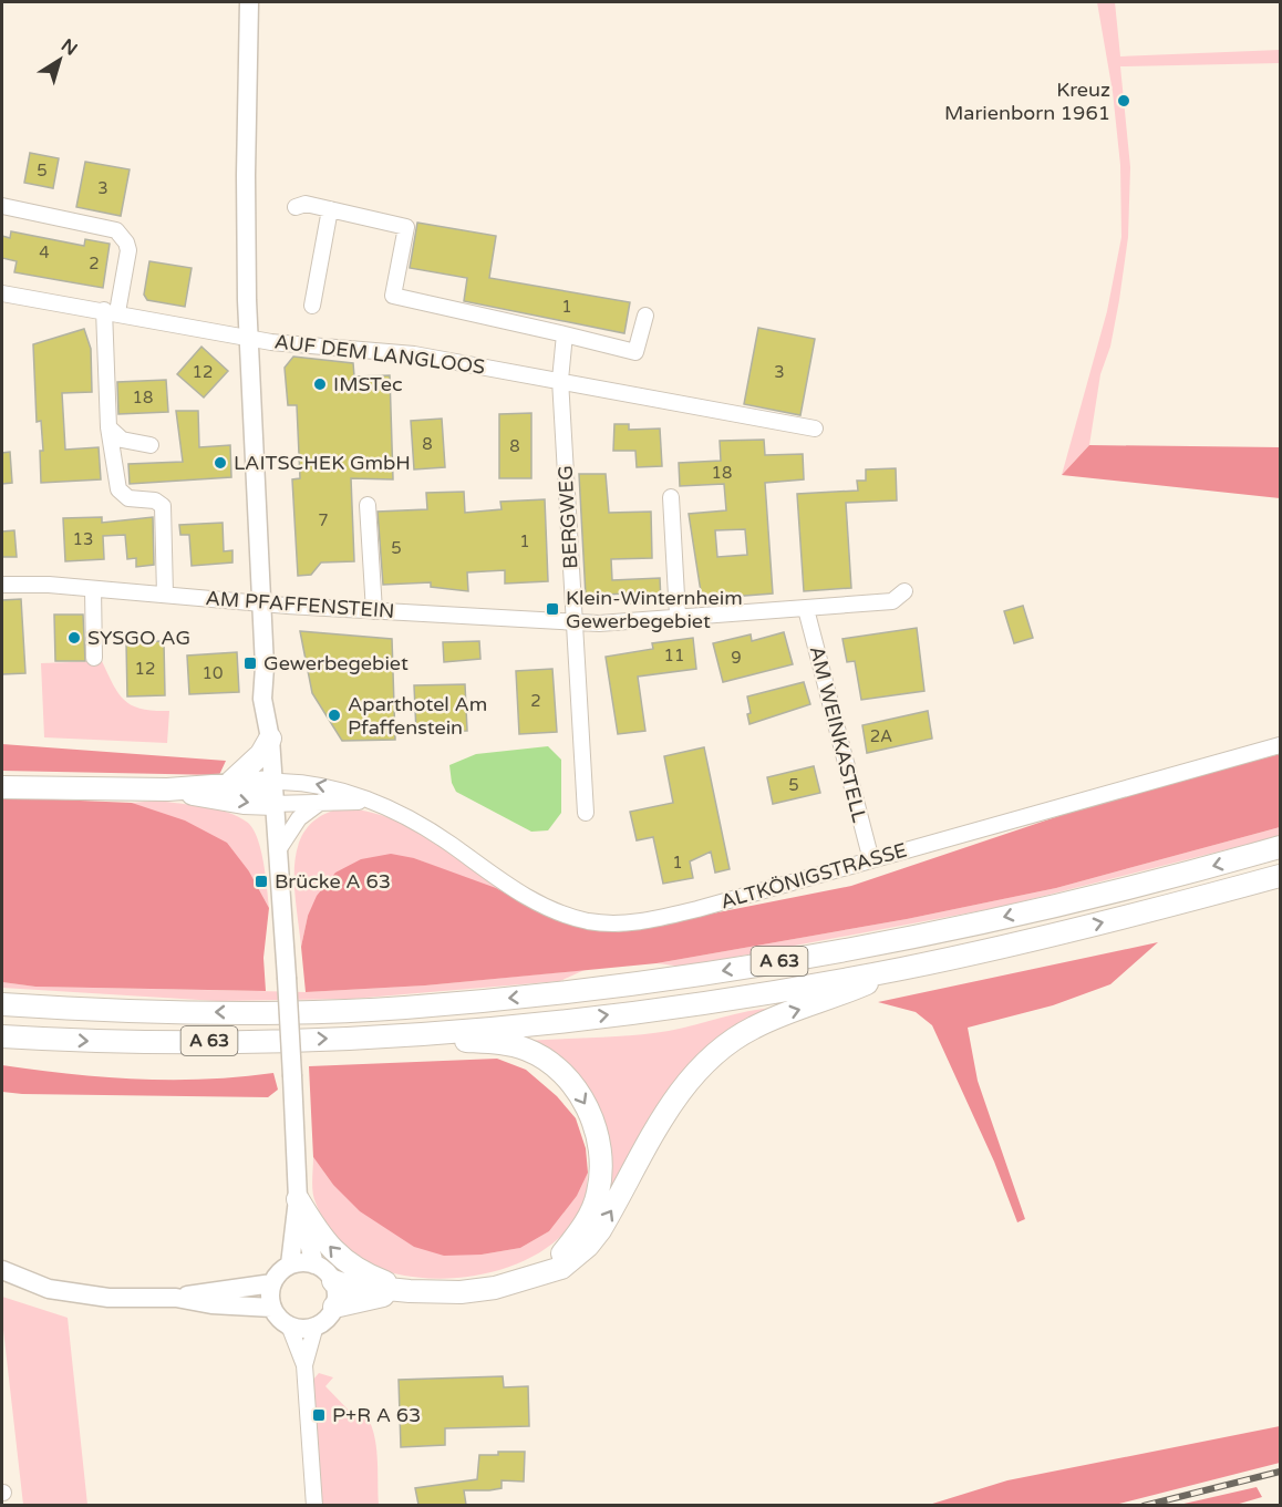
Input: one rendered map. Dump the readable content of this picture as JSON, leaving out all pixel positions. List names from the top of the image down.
{
  "streets": {
    "highway": ["A 63"],
    "street": [
      "AUF DEM LANGLOOS",
      "BERGWEG",
      "AM PFAFFENSTEIN",
      "AM WEINKASTELL",
      "ALTKÖNIGSTRASSE"
    ]
  },
  "crossings": [
    ["AUF DEM LANGLOOS", "BERGWEG"],
    ["BERGWEG", "AM PFAFFENSTEIN"],
    ["AM WEINKASTELL", "ALTKÖNIGSTRASSE"]
  ],
  "places": {
    "other": [
      "Kreuz Marienborn 1961",
      "IMSTec",
      "LAITSCHEK GmbH",
      "SYSGO AG",
      "Aparthotel Am Pfaffenstein"
    ],
    "transit": [
      "Klein-Winternheim Gewerbegebiet",
      "Gewerbegebiet",
      "Brücke A 63",
      "P+R A 63"
    ]
  },
  "house_numbers": [
    "5",
    "3",
    "4",
    "2",
    "1",
    "12",
    "3",
    "18",
    "8",
    "8",
    "18",
    "7",
    "13",
    "1",
    "5",
    "11",
    "9",
    "12",
    "10",
    "2",
    "2A",
    "5",
    "1"
  ],
  "north": "top right"
}
